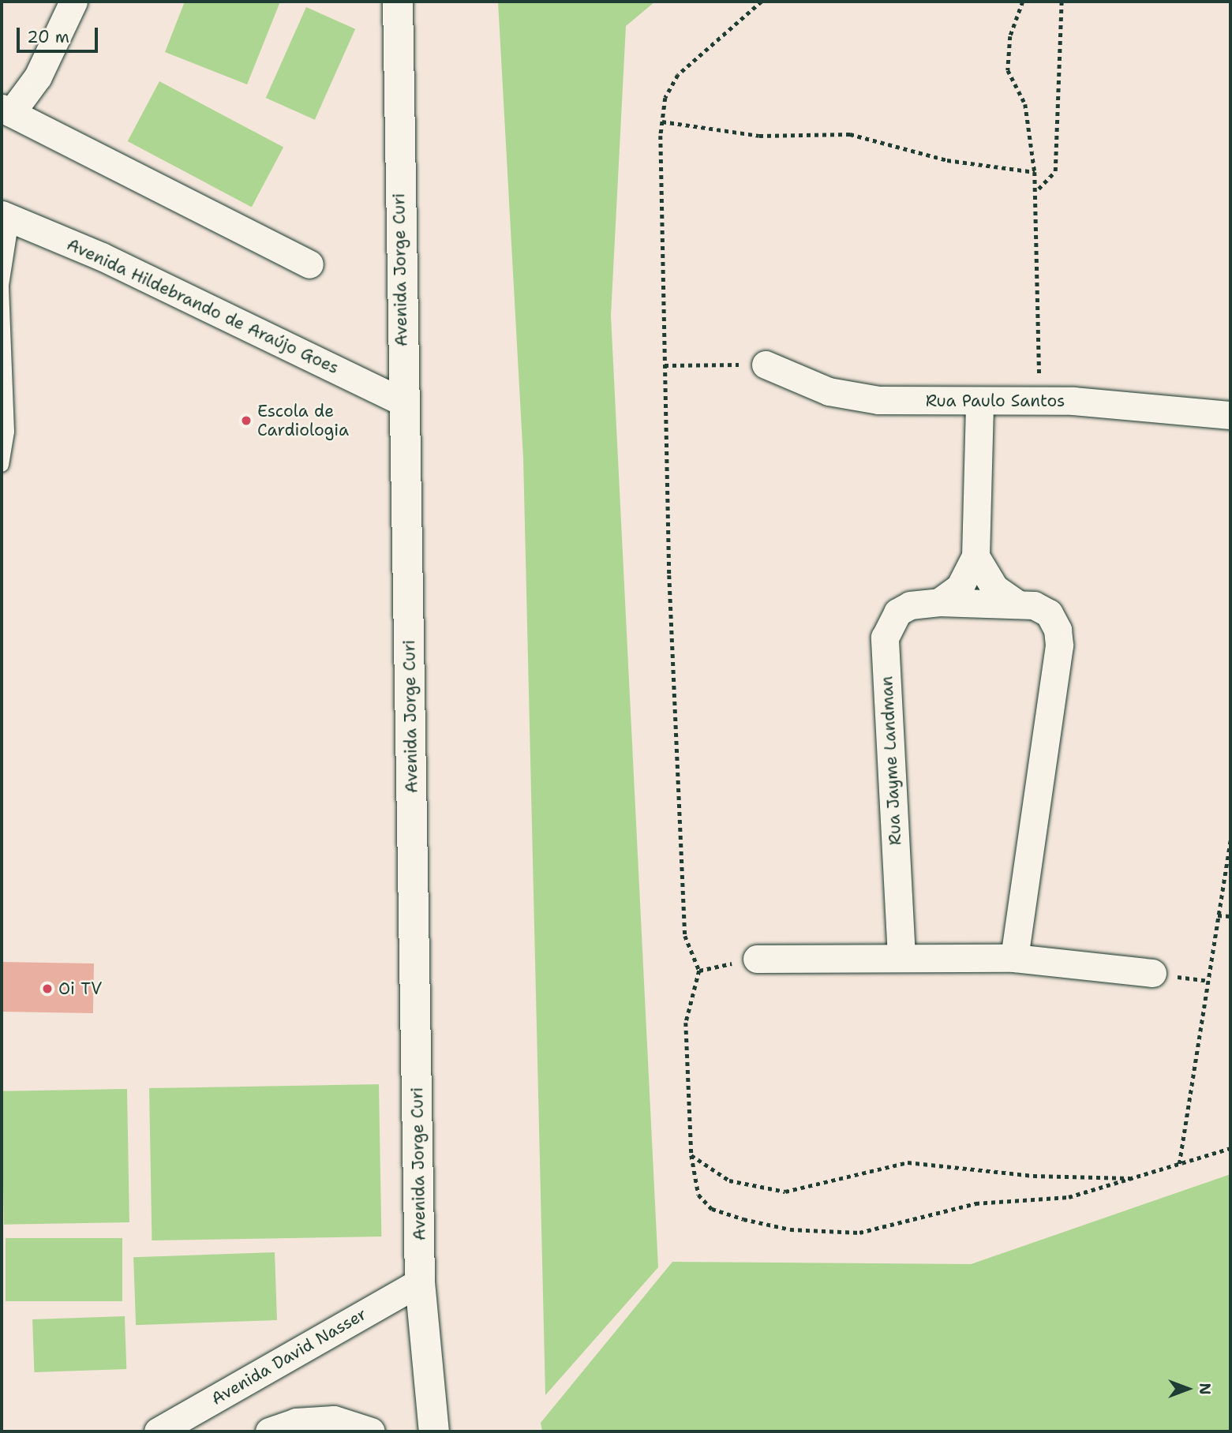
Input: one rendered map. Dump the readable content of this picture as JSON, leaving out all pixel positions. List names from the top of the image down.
{
  "streets": {
    "street": [
      "Avenida Jorge Curi",
      "Avenida Hildebrando de Araújo Goes",
      "Rua Paulo Santos",
      "Rua Jayme Landman",
      "Avenida David Nasser"
    ]
  },
  "crossings": [
    ["Avenida Jorge Curi", "Avenida Hildebrando de Araújo Goes"],
    ["Avenida Jorge Curi", "Avenida David Nasser"]
  ],
  "places": ["Escola de Cardiologia", "Oi TV"],
  "scale_bar": "20 m",
  "north": "right"
}
